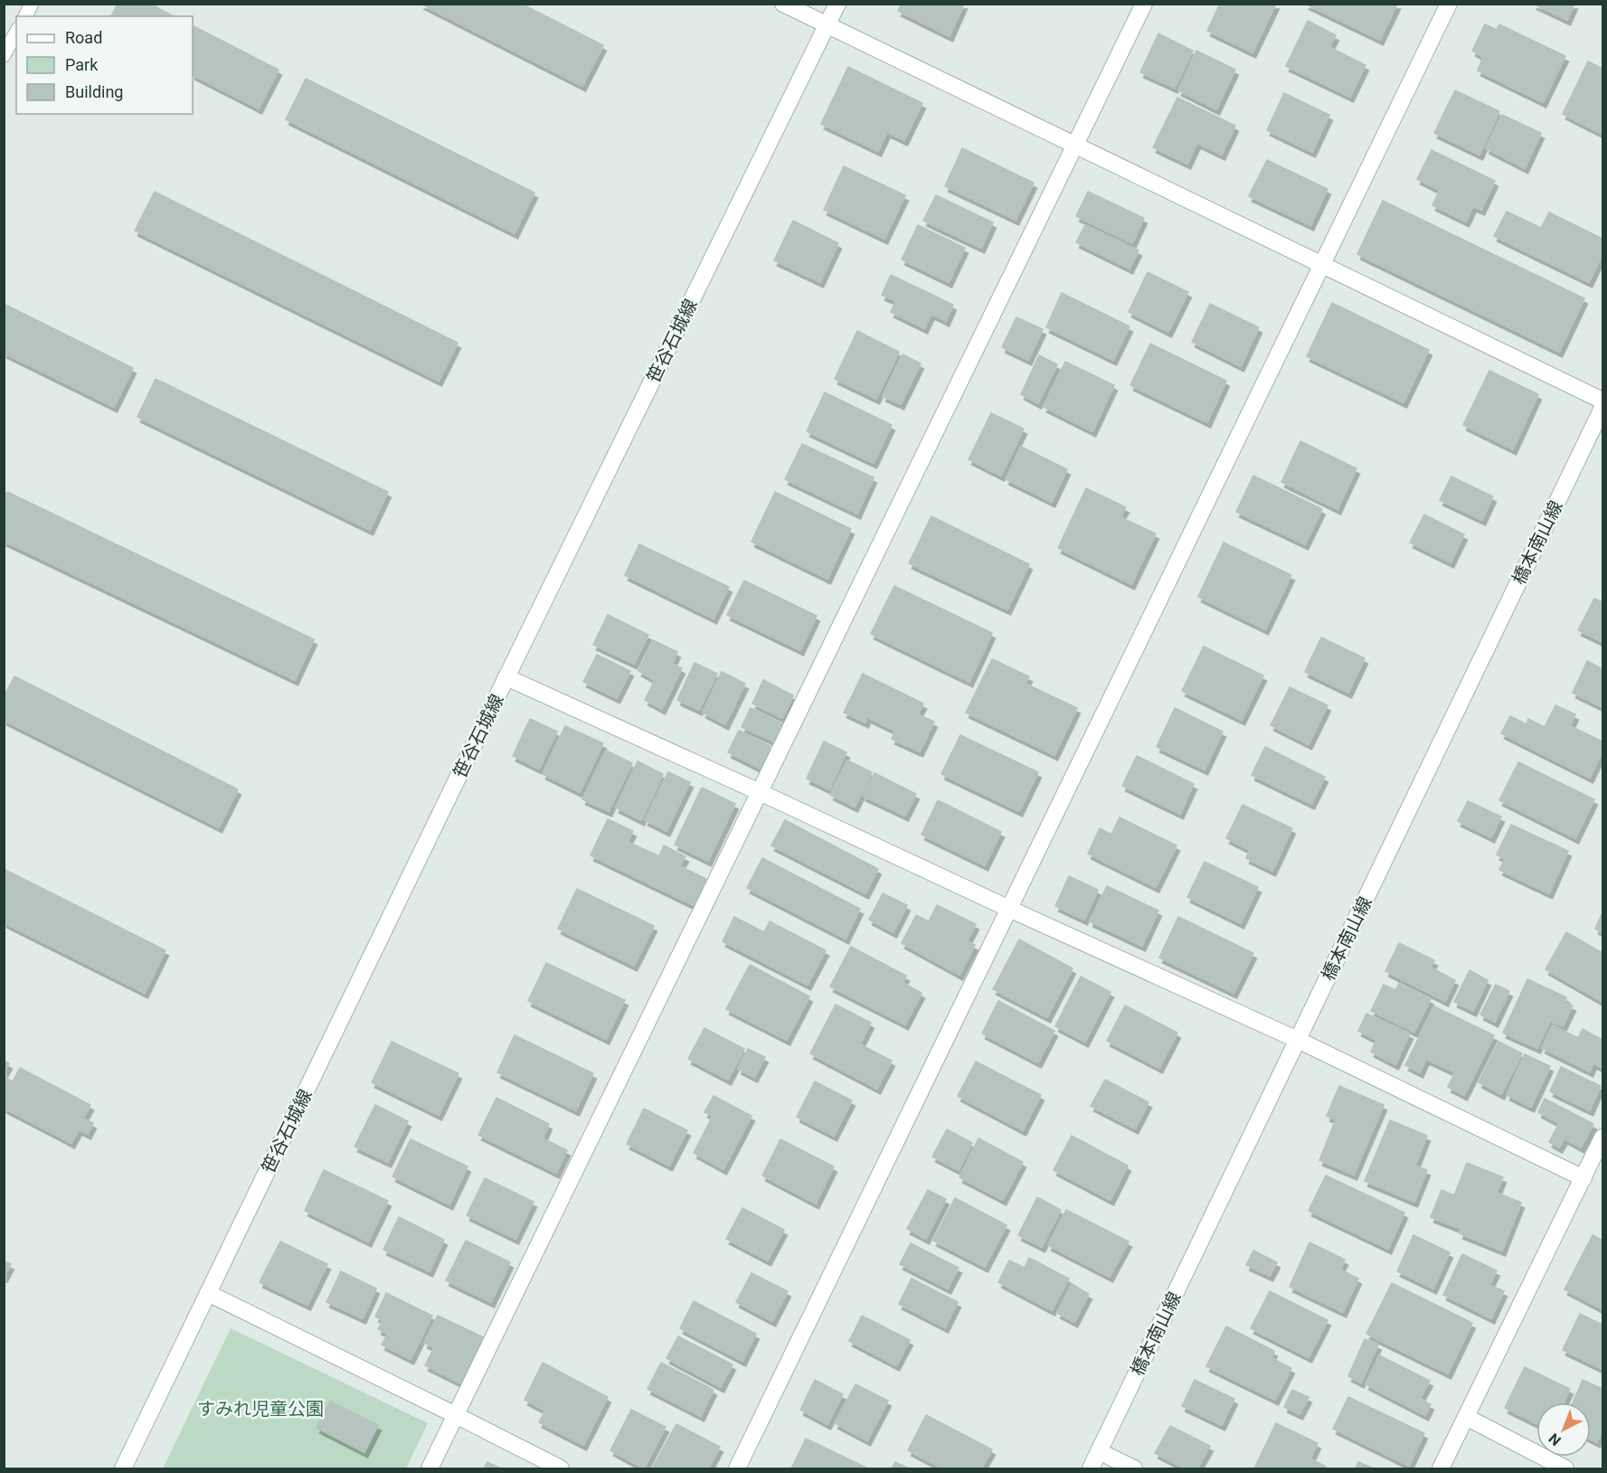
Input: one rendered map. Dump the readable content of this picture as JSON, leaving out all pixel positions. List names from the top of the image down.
{
  "streets": {
    "street": ["笹谷石城線", "橋本南山線"]
  },
  "parks": ["すみれ児童公園"],
  "legend": ["Road", "Park", "Building"],
  "north": "bottom left"
}
